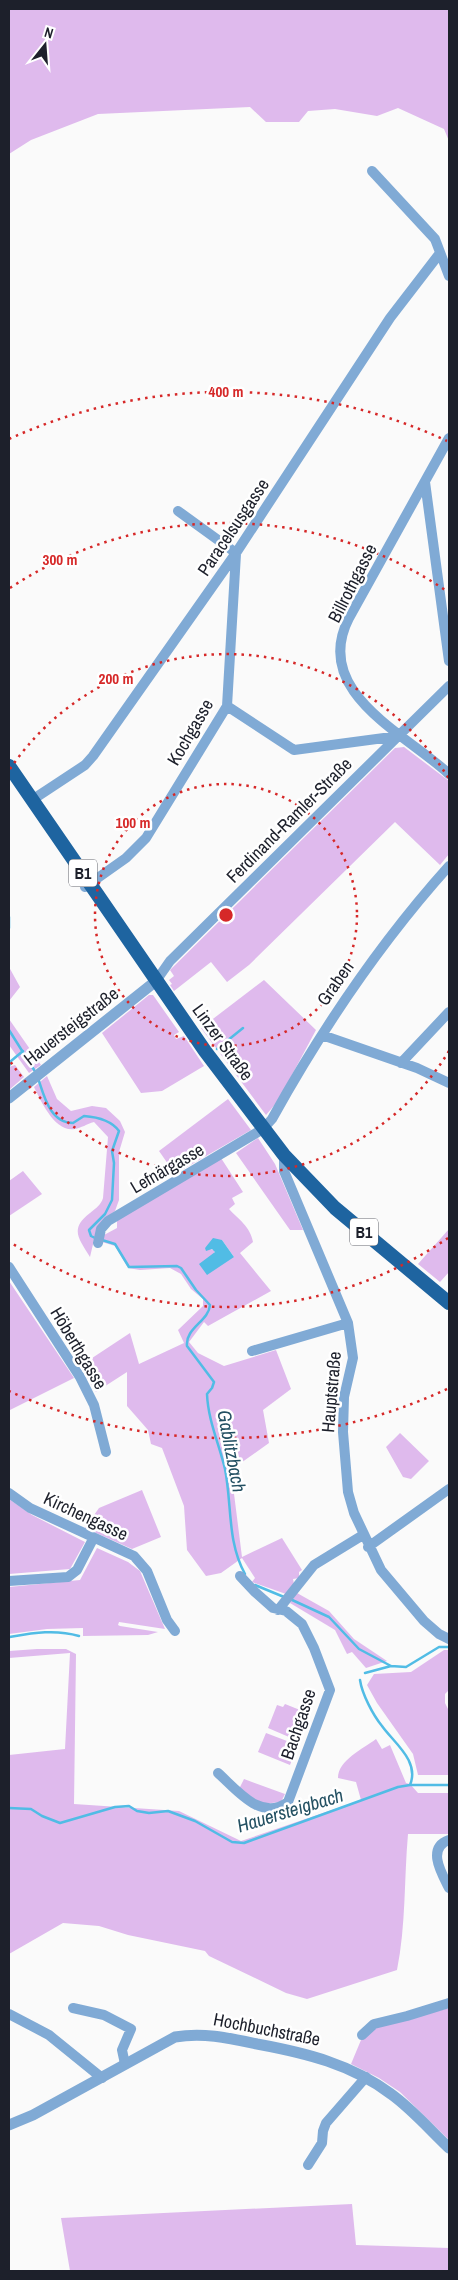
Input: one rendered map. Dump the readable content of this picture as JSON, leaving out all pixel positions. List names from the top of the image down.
{
  "streets": {
    "main road": ["B1", "Linzer Straße"],
    "street": [
      "Paracelsusgasse",
      "Billrothgasse",
      "Kochgasse",
      "Ferdinand-Ramler-Straße",
      "Graben",
      "Hauersteigstraße",
      "Lefnärgasse",
      "Höberthgasse",
      "Hauptstraße",
      "Kirchengasse",
      "Bachgasse",
      "Hochbuchstraße"
    ]
  },
  "crossings": [
    ["Paracelsusgasse", "Kochgasse"],
    ["Paracelsusgasse", "Linzer Straße"],
    ["Billrothgasse", "Ferdinand-Ramler-Straße"],
    ["Kochgasse", "Linzer Straße"],
    ["Ferdinand-Ramler-Straße", "Hauersteigstraße"],
    ["Ferdinand-Ramler-Straße", "Linzer Straße"],
    ["Graben", "Linzer Straße"],
    ["Graben", "Lefnärgasse"],
    ["Hauersteigstraße", "Linzer Straße"],
    ["Linzer Straße", "Lefnärgasse"],
    ["Linzer Straße", "Hauptstraße"]
  ],
  "water": ["Gablitzbach", "Hauersteigbach"],
  "north": "top",
  "rings": [
    "400 m",
    "300 m",
    "200 m",
    "100 m"
  ]
}
